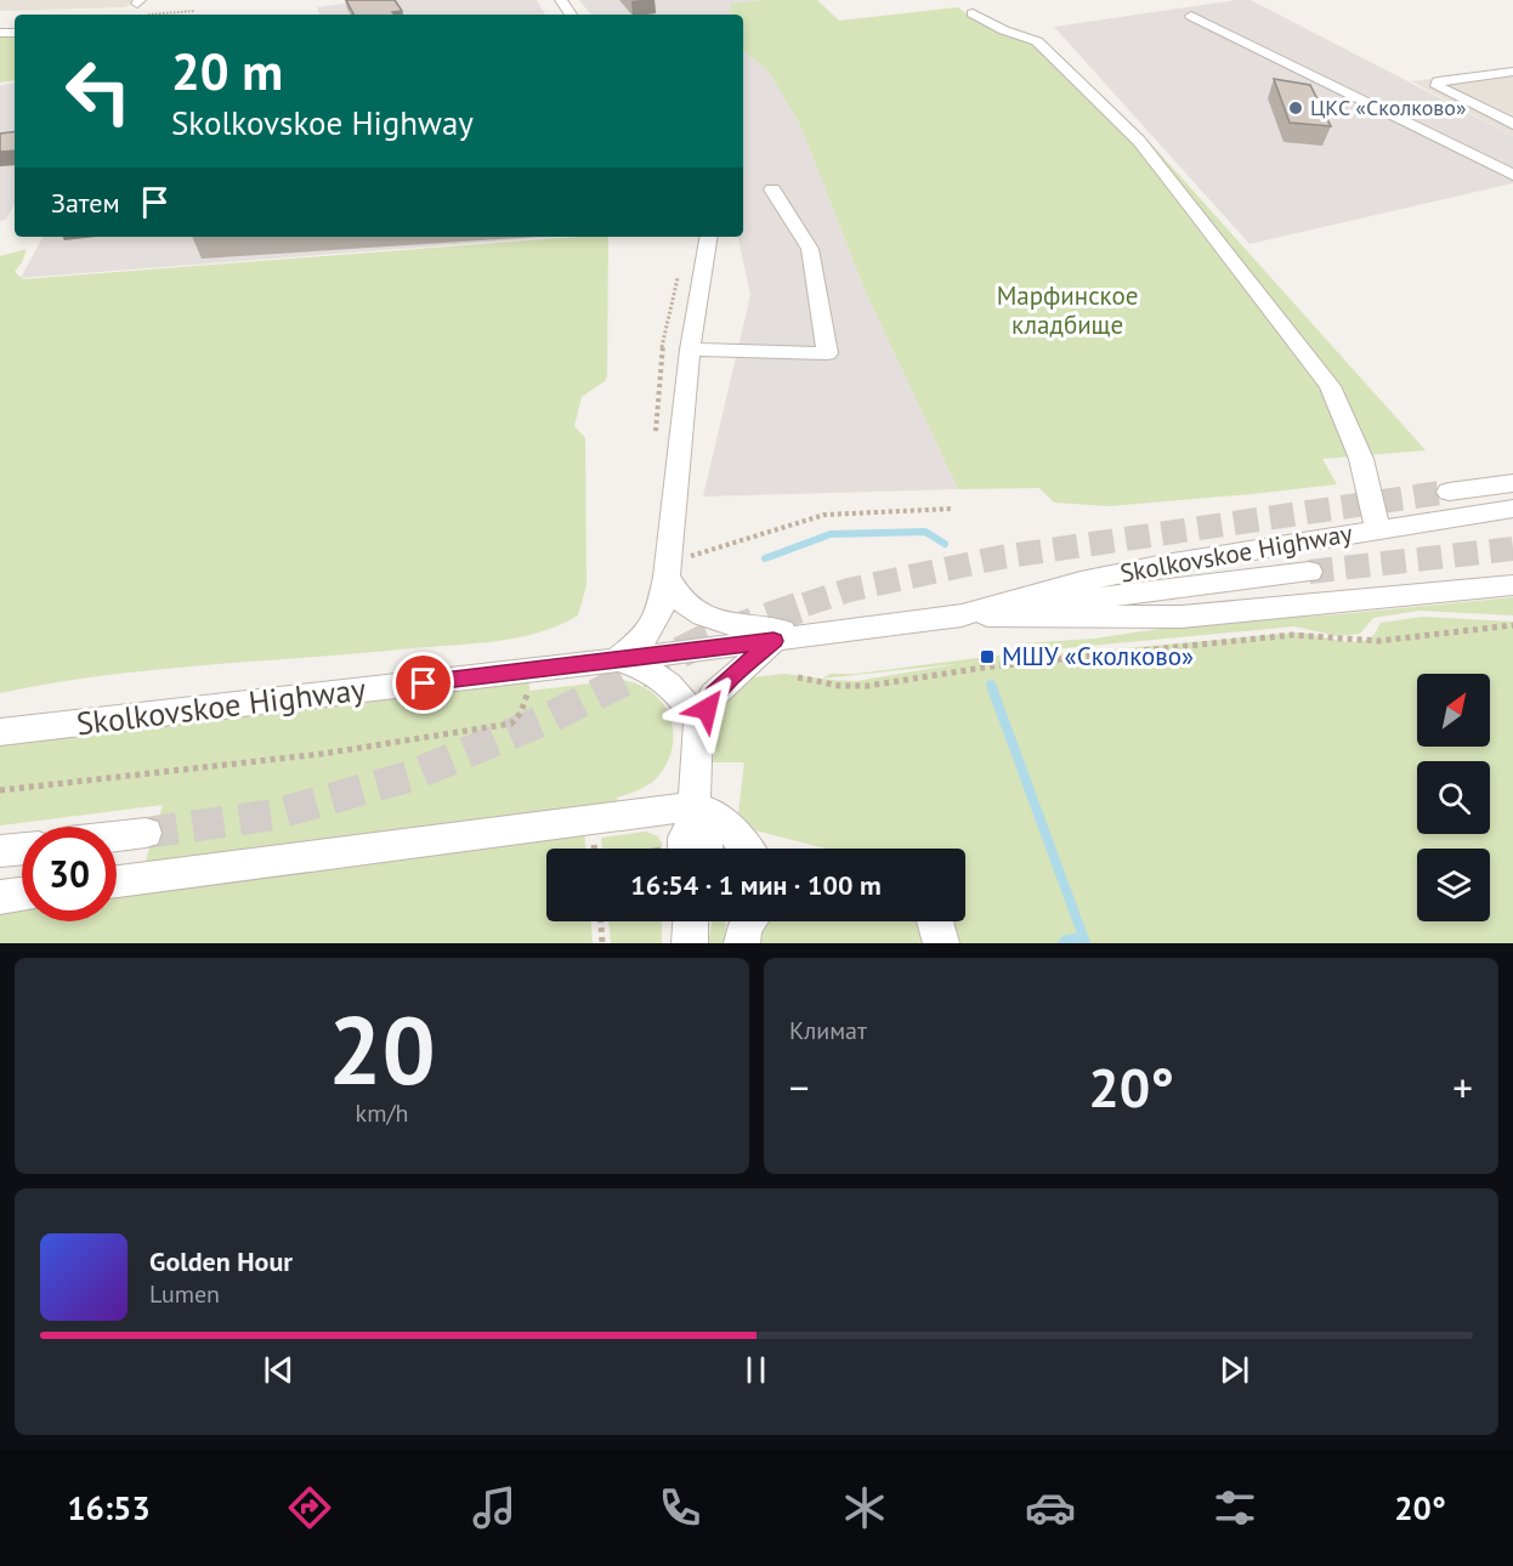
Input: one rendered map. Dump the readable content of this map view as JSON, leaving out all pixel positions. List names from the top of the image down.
{
  "streets": {
    "street": ["Skolkovskoe Highway"]
  },
  "parks": ["Марфинское кладбище"],
  "places": {
    "other": ["ЦКС «Сколково»"],
    "transit": ["МШУ «Сколково»"]
  },
  "north": "top right",
  "page": {
    "turn": ["20 m", "Skolkovskoe Highway"],
    "then": "Затем",
    "limit": "30",
    "trip": "16:54 · 1 мин · 100 m",
    "tile": [
      ["20", "km/h"],
      "Климат"
    ],
    "heat": ["−", "20°", "+"],
    "song": ["Golden Hour", "Lumen"],
    "tabs": ["16:53", "20°"]
  }
}
